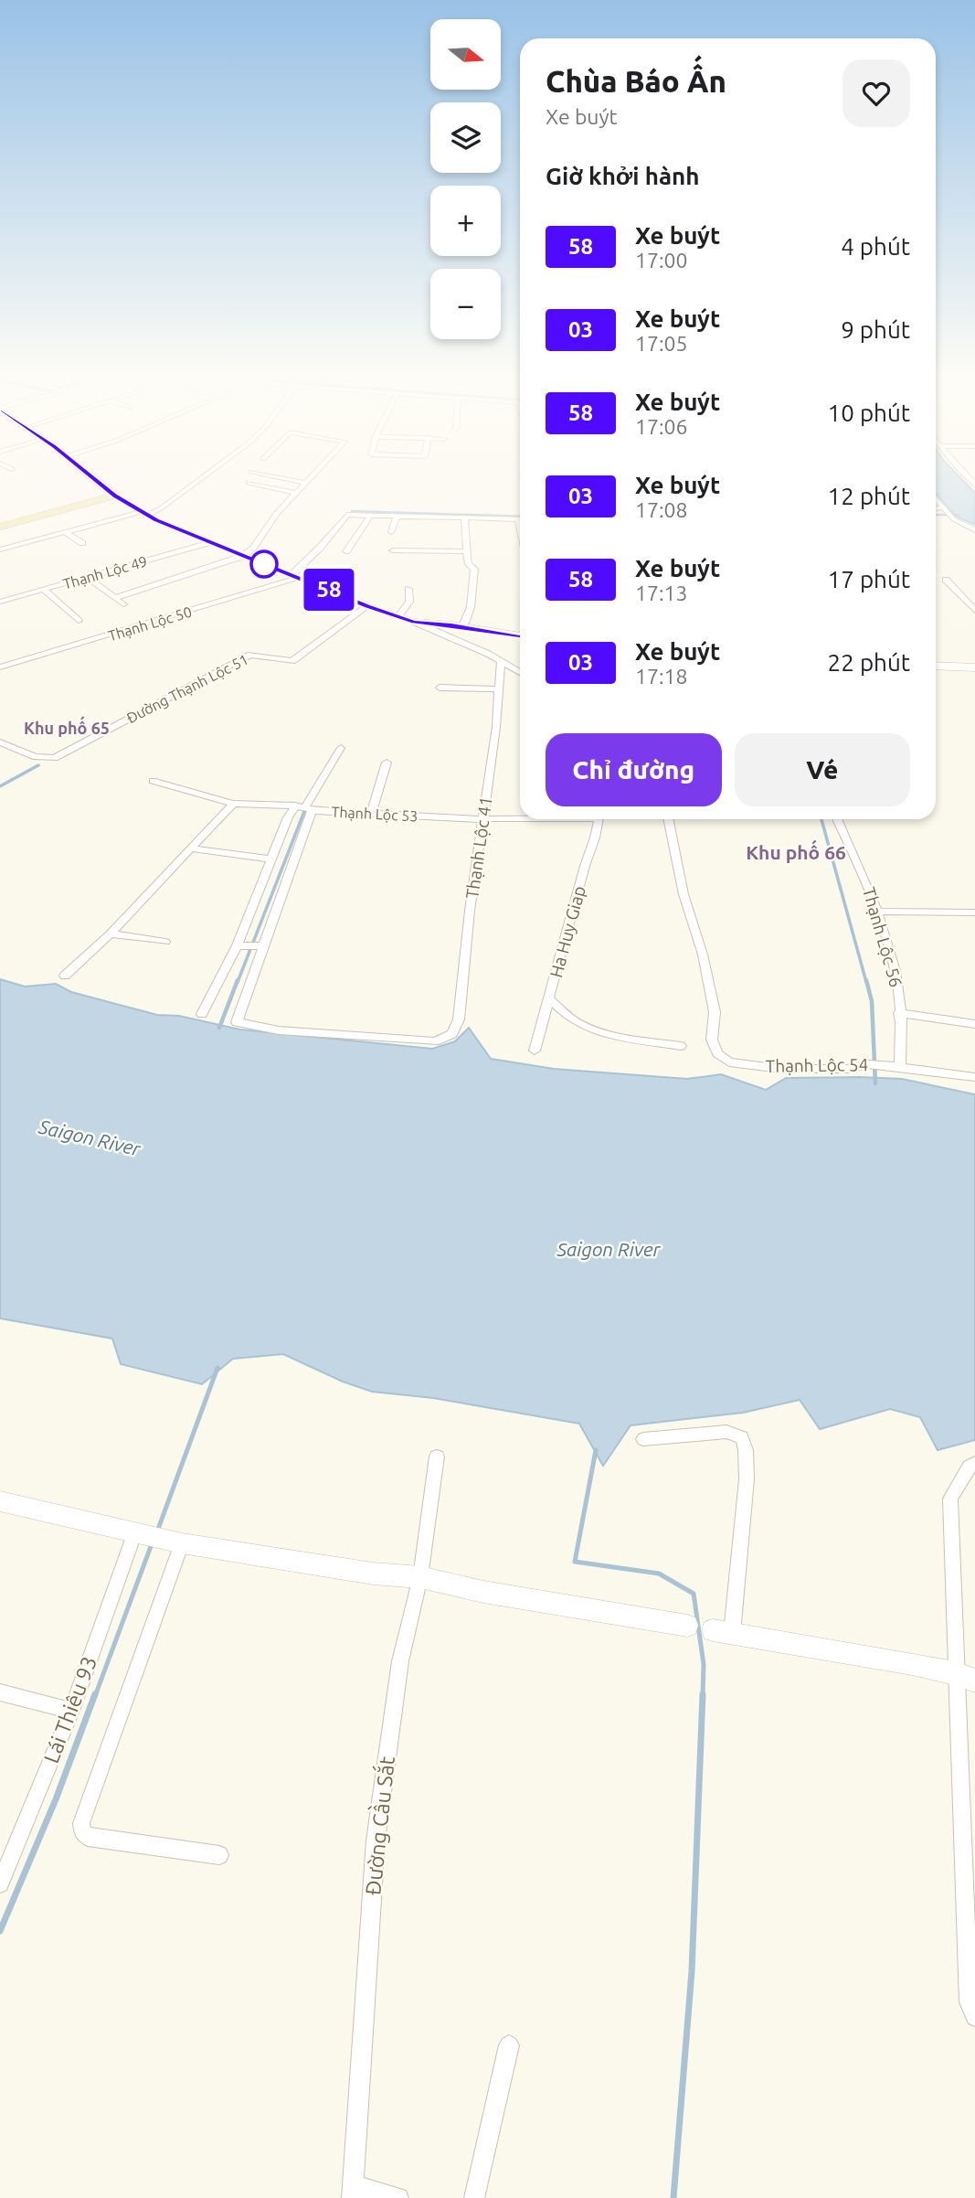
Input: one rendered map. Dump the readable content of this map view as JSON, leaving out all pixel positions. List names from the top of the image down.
{
  "streets": {
    "street": [
      "Thạnh Lộc 49",
      "Thạnh Lộc 50",
      "Đường Thạnh Lộc 51",
      "Thạnh Lộc 53",
      "Thạnh Lộc 41",
      "Ha Huy Giap",
      "Thạnh Lộc 56",
      "Thạnh Lộc 54",
      "Lái Thiêu 93",
      "Đường Cầu Sắt"
    ]
  },
  "crossings": [
    ["Thạnh Lộc 53", "Thạnh Lộc 41"],
    ["Thạnh Lộc 56", "Thạnh Lộc 54"]
  ],
  "districts": ["Khu phố 65", "Khu phố 66"],
  "water": ["Saigon River"],
  "lines": ["bus line 58"],
  "north": "right",
  "page": {
    "on_map": "58",
    "map_buttons": ["+", "−"],
    "heading": [
      ["Chùa Báo Ấn", "Xe buýt"],
      "Giờ khởi hành"
    ],
    "list": [
      {
        "mark": "58",
        "name": "Xe buýt",
        "note": "17:00",
        "value": "4 phút"
      },
      {
        "mark": "03",
        "name": "Xe buýt",
        "note": "17:05",
        "value": "9 phút"
      },
      {
        "mark": "58",
        "name": "Xe buýt",
        "note": "17:06",
        "value": "10 phút"
      },
      {
        "mark": "03",
        "name": "Xe buýt",
        "note": "17:08",
        "value": "12 phút"
      },
      {
        "mark": "58",
        "name": "Xe buýt",
        "note": "17:13",
        "value": "17 phút"
      },
      {
        "mark": "03",
        "name": "Xe buýt",
        "note": "17:18",
        "value": "22 phút"
      }
    ],
    "buttons": ["Chỉ đường", "Vé"]
  }
}
